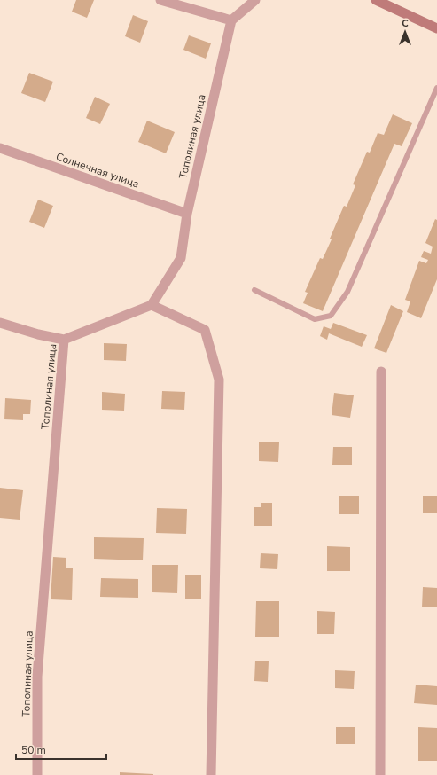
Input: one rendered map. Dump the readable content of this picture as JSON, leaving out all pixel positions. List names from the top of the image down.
{
  "streets": {
    "street": ["Тополиная улица", "Солнечная улица"]
  },
  "crossings": [
    ["Тополиная улица", "Солнечная улица"]
  ],
  "scale_bar": "50 m",
  "north": "top"
}
